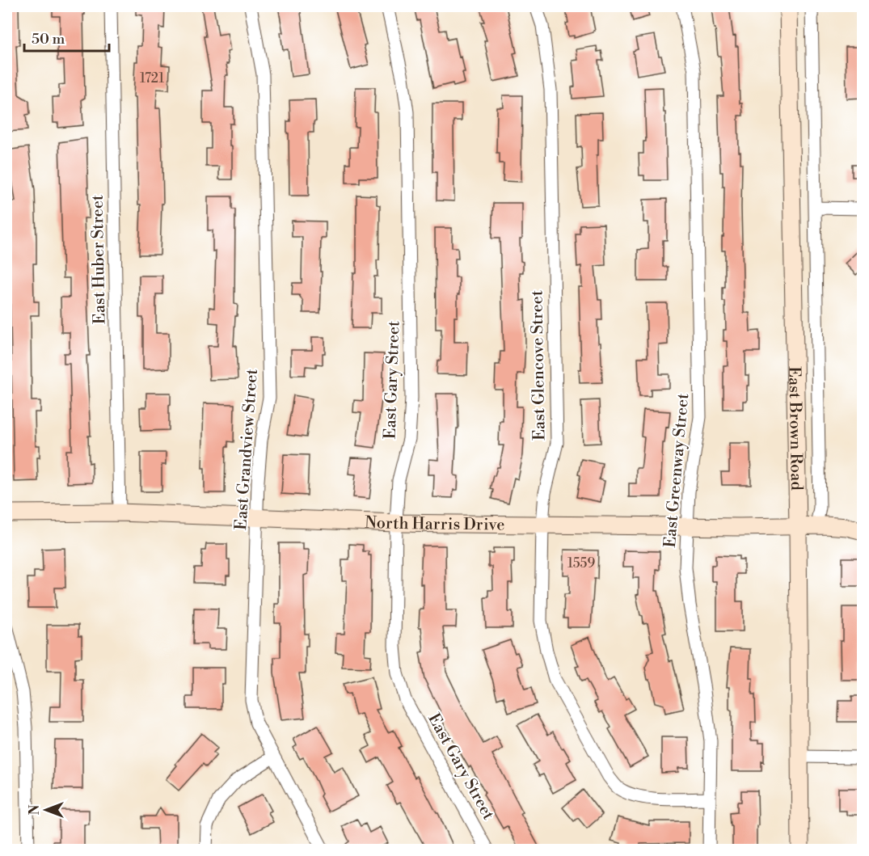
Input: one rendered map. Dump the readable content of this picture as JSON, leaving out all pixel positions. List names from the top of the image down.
{
  "streets": {
    "street": [
      "East Huber Street",
      "East Glencove Street",
      "East Gary Street",
      "East Brown Road",
      "East Grandview Street",
      "East Greenway Street",
      "North Harris Drive"
    ]
  },
  "crossings": [
    ["East Huber Street", "North Harris Drive"],
    ["East Glencove Street", "East Greenway Street"],
    ["East Glencove Street", "North Harris Drive"],
    ["East Gary Street", "North Harris Drive"],
    ["East Brown Road", "North Harris Drive"],
    ["East Grandview Street", "North Harris Drive"],
    ["East Greenway Street", "North Harris Drive"]
  ],
  "house_numbers": ["1721", "1559"],
  "scale_bar": "50 m",
  "north": "left"
}
